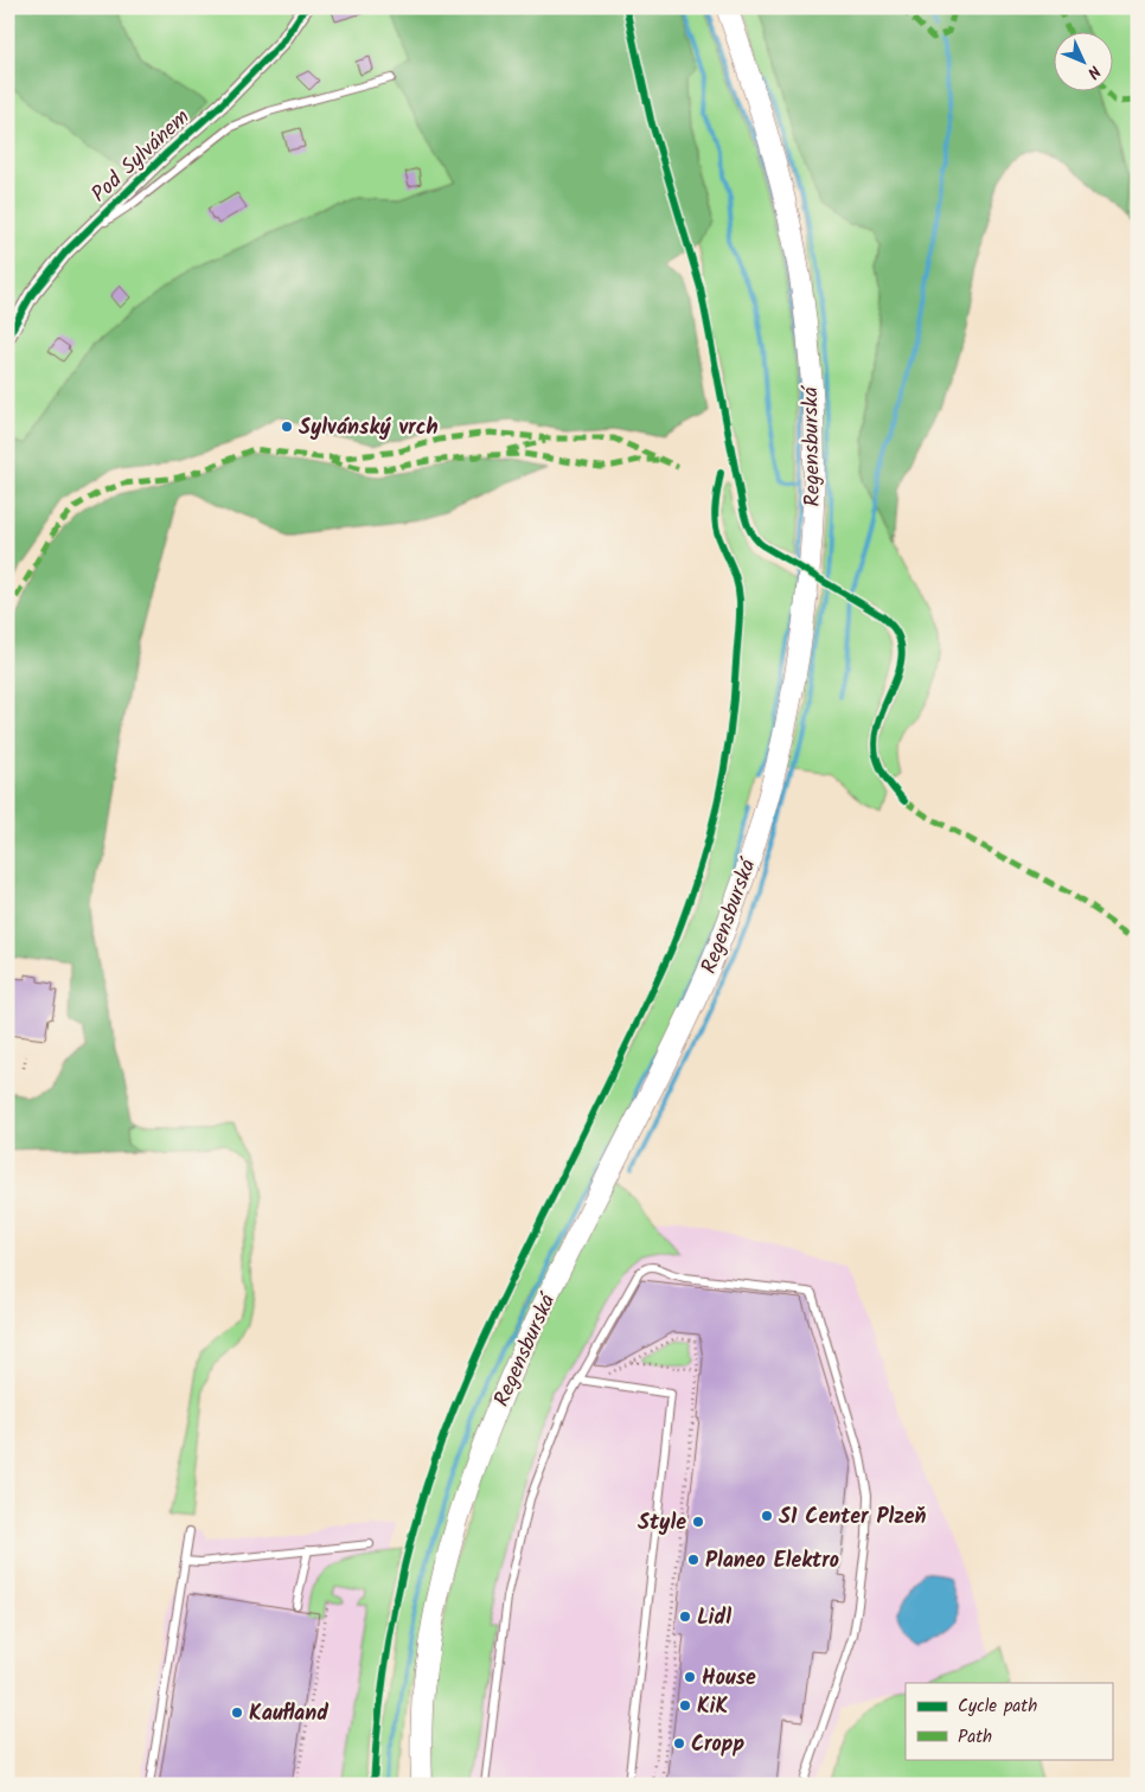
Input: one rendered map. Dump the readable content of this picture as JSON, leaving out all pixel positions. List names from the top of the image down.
{
  "streets": {
    "main road": ["Regensburská"],
    "street": ["Pod Sylvánem"]
  },
  "places": [
    "Sylvánský vrch",
    "S1 Center Plzeň",
    "Style",
    "Planeo Elektro",
    "Lidl",
    "House",
    "KiK",
    "Kaufland",
    "Cropp"
  ],
  "legend": ["Cycle path", "Path"],
  "north": "bottom right"
}
